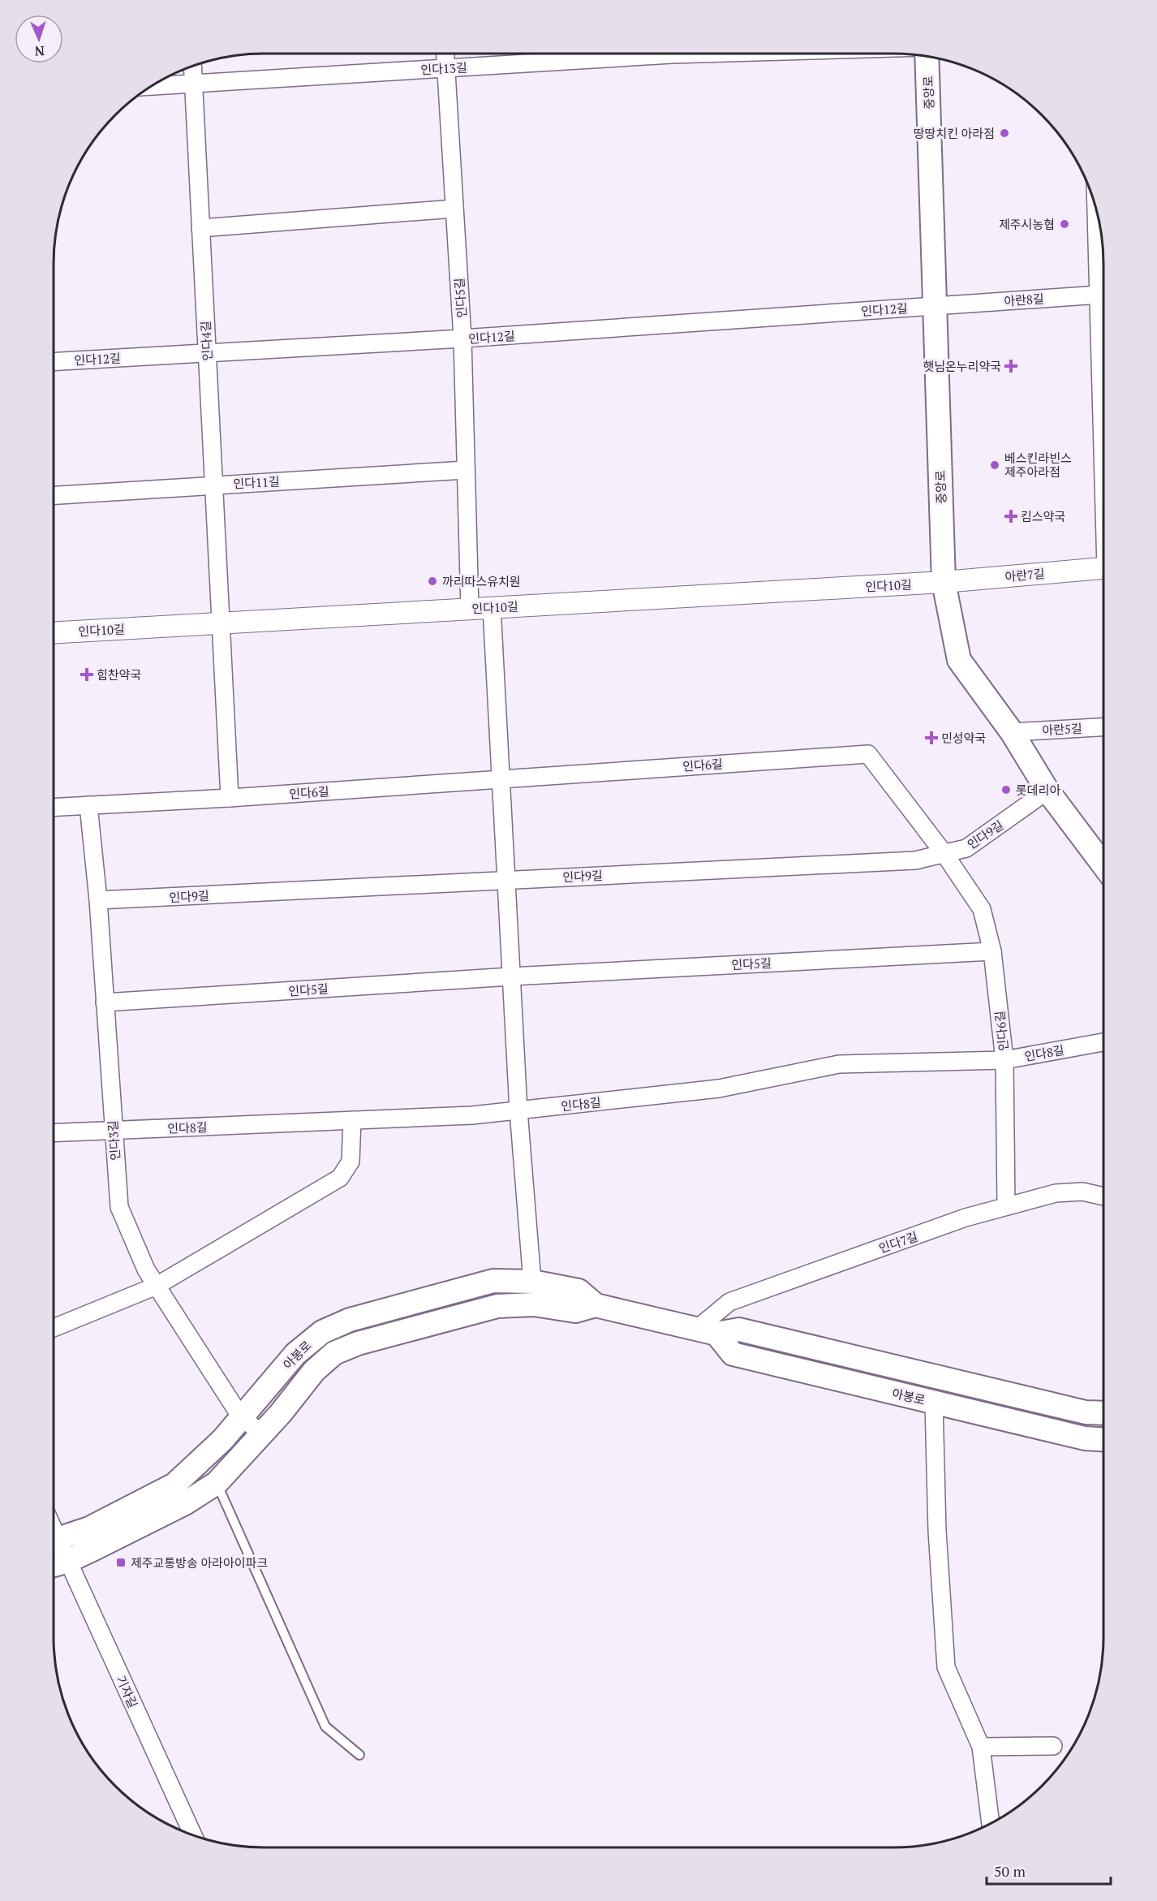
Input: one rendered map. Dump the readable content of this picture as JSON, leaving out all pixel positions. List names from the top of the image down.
{
  "streets": {
    "main road": ["중앙로", "아봉로"],
    "street": [
      "인다13길",
      "인다5길",
      "아란8길",
      "인다12길",
      "인다4길",
      "인다11길",
      "아란7길",
      "인다10길",
      "아란5길",
      "인다6길",
      "인다9길",
      "인다8길",
      "인다3길",
      "인다7길",
      "기자길"
    ]
  },
  "crossings": [
    ["인다13길", "인다5길"],
    ["인다13길", "인다4길"],
    ["중앙로", "아란8길"],
    ["중앙로", "인다12길"],
    ["중앙로", "아란7길"],
    ["중앙로", "인다10길"],
    ["중앙로", "아란5길"],
    ["중앙로", "인다9길"],
    ["인다5길", "인다12길"],
    ["인다5길", "인다11길"],
    ["인다5길", "인다10길"],
    ["인다5길", "인다6길"],
    ["인다5길", "인다3길"],
    ["아란8길", "인다12길"],
    ["인다12길", "인다4길"],
    ["인다4길", "인다11길"],
    ["인다4길", "인다10길"],
    ["인다4길", "인다6길"],
    ["아란7길", "인다10길"],
    ["인다6길", "인다9길"],
    ["인다6길", "인다8길"],
    ["인다6길", "인다3길"],
    ["인다6길", "인다7길"],
    ["인다9길", "인다3길"],
    ["인다8길", "인다3길"],
    ["인다3길", "아봉로"],
    ["인다7길", "아봉로"],
    ["아봉로", "기자길"]
  ],
  "places": {
    "other": [
      "땅땅치킨 아라점",
      "제주시농협",
      "베스킨라빈스 제주아라점",
      "까리따스유치원",
      "롯데리아"
    ],
    "health": [
      "햇님온누리약국",
      "킴스약국",
      "힘찬약국",
      "민성약국"
    ],
    "transit": ["제주교통방송 아라아이파크"]
  },
  "scale_bar": "50 m",
  "north": "bottom"
}
